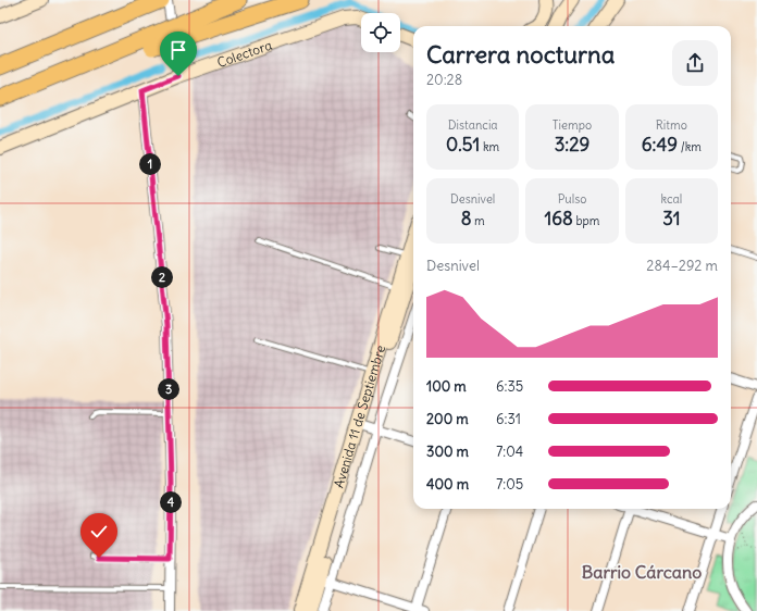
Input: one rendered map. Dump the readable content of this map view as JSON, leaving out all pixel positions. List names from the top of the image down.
{
  "streets": {
    "main road": ["Colectora", "Avenida 11 de Septiembre"]
  },
  "districts": ["Barrio Cárcano"],
  "page": {
    "heading": ["Carrera nocturna", "20:28"],
    "stats": [
      ["Distancia", "0.51 km"],
      ["Tiempo", "3:29"],
      ["Ritmo", "6:49 /km"],
      ["Desnivel", "8 m"],
      ["Pulso", "168 bpm"],
      ["kcal", "31"]
    ],
    "pins": [
      "1",
      "2",
      "3",
      "4"
    ],
    "chart": ["Desnivel", "284–292 m"],
    "list": [
      {
        "name": "100 m",
        "note": "6:35"
      },
      {
        "name": "200 m",
        "note": "6:31"
      },
      {
        "name": "300 m",
        "note": "7:04"
      },
      {
        "name": "400 m",
        "note": "7:05"
      }
    ]
  }
}
